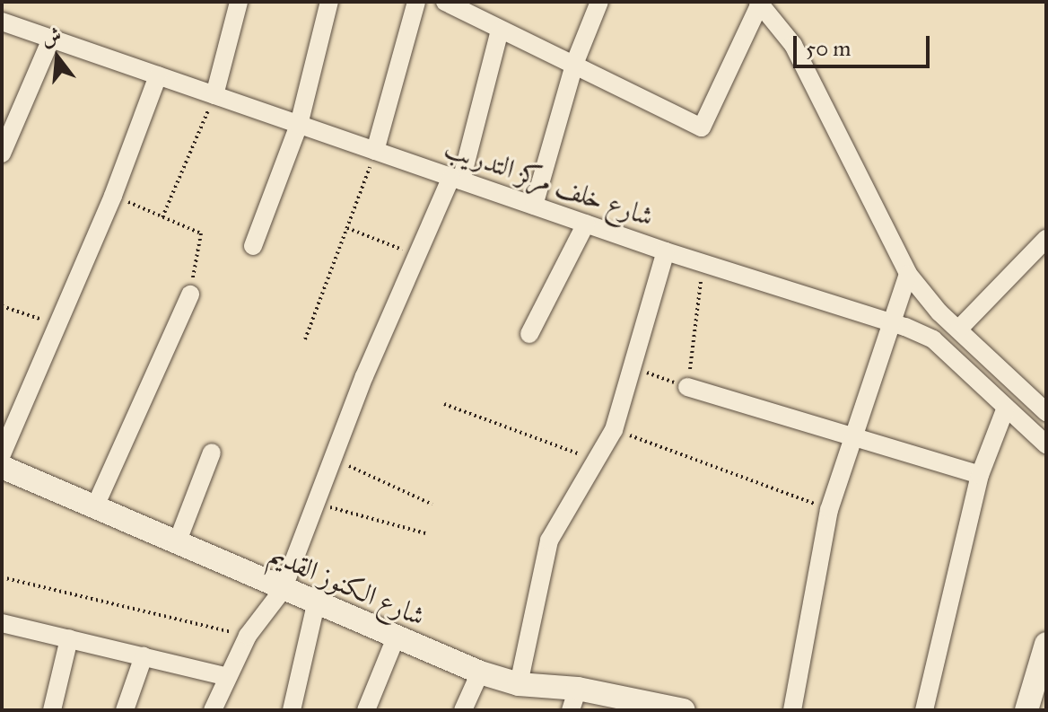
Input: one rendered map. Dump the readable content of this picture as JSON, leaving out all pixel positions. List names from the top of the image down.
{
  "streets": {
    "street": ["شارع خلف مركز التدريب", "شارع الكنوز القديم"]
  },
  "scale_bar": "50 m",
  "north": "top"
}
